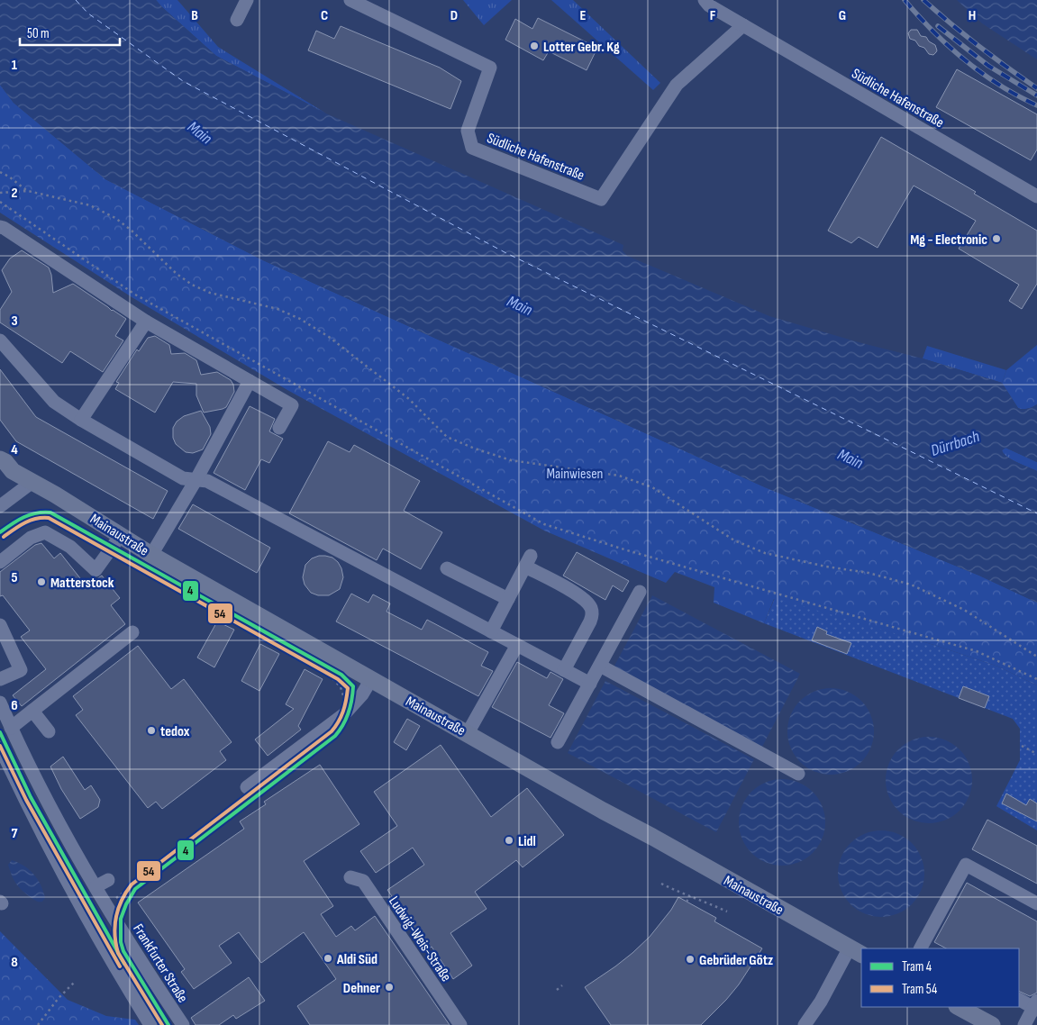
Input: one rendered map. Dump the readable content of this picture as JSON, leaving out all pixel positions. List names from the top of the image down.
{
  "streets": {
    "main road": ["Mainaustraße"],
    "street": ["Südliche Hafenstraße", "Ludwig-Weis-Straße", "Frankfurter Straße"]
  },
  "water": ["Main", "Dürrbach"],
  "parks": ["Mainwiesen"],
  "places": [
    "Lotter Gebr. Kg",
    "Mg - Electronic",
    "Matterstock",
    "tedox",
    "Lidl",
    "Aldi Süd",
    "Gebrüder Götz",
    "Dehner"
  ],
  "lines": ["tram line 4", "tram line 54"],
  "legend": ["Tram 4", "Tram 54"],
  "scale_bar": "50 m",
  "grid": {
    "columns": [
      "B",
      "C",
      "D",
      "E",
      "F",
      "G",
      "H"
    ],
    "rows": [
      "1",
      "2",
      "3",
      "4",
      "5",
      "6",
      "7",
      "8"
    ]
  }
}
